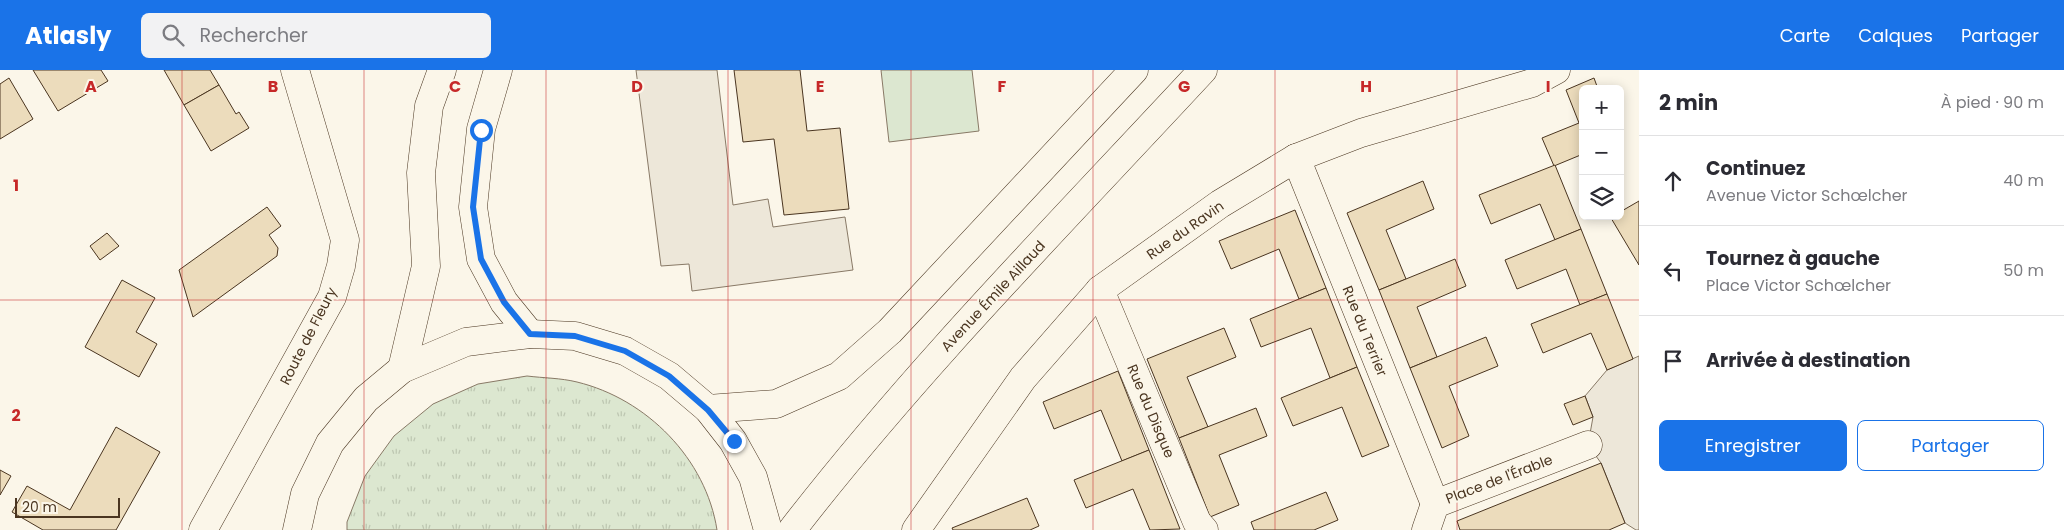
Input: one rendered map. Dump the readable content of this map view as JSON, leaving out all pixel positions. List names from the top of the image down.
{
  "streets": {
    "main road": [
      "Rue du Ravin",
      "Avenue Émile Aillaud",
      "Rue du Terrier",
      "Route de Fleury",
      "Rue du Disque",
      "Place de l'Érable"
    ]
  },
  "crossings": [
    ["Rue du Ravin", "Rue du Terrier"],
    ["Rue du Ravin", "Rue du Disque"],
    ["Rue du Terrier", "Place de l'Érable"]
  ],
  "scale_bar": "20 m",
  "page": {
    "header": "Atlasly",
    "search": "Rechercher",
    "nav": ["Carte", "Calques", "Partager"],
    "heading": ["2 min", "À pied · 90 m"],
    "map_buttons": ["+", "−"],
    "list": [
      ["Continuez", "Avenue Victor Schœlcher", "40 m"],
      ["Tournez à gauche", "Place Victor Schœlcher", "50 m"],
      "Arrivée à destination"
    ],
    "buttons": ["Enregistrer", "Partager"],
    "scale": "20 m"
  },
  "grid": {
    "columns": [
      "A",
      "B",
      "C",
      "D",
      "E",
      "F",
      "G",
      "H",
      "I"
    ],
    "rows": ["1", "2"]
  }
}
